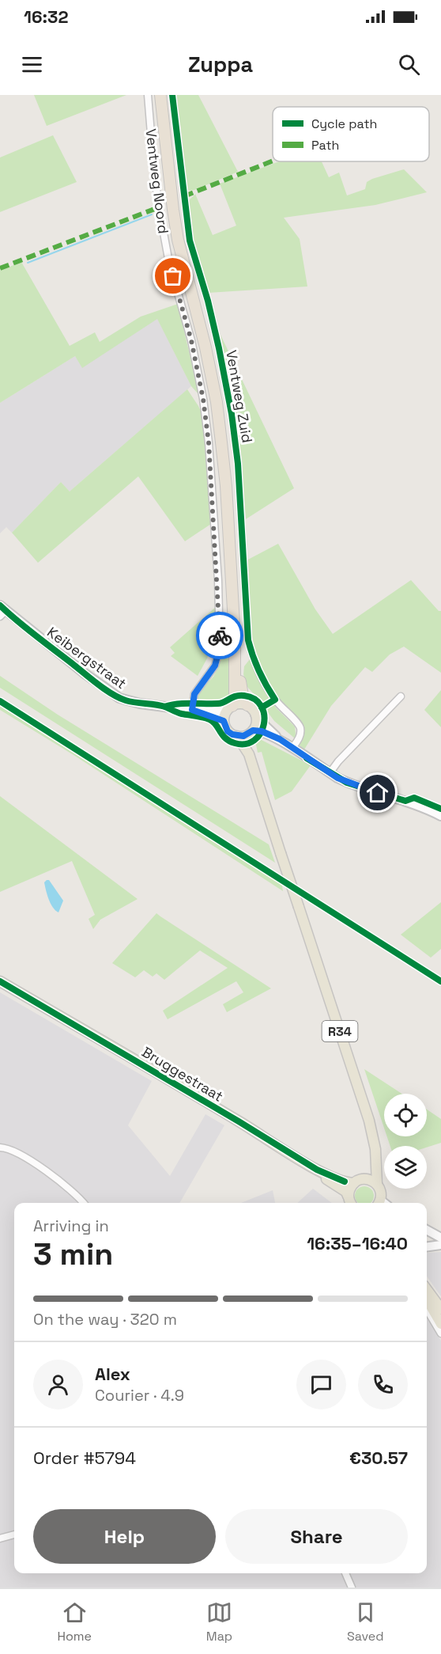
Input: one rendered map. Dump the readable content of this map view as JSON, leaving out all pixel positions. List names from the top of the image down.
{
  "streets": {
    "main road": ["R34", "Bruggestraat"],
    "street": ["Ventweg Noord", "Ventweg Zuid", "Keibergstraat"]
  },
  "crossings": [
    ["Ventweg Noord", "Keibergstraat"],
    ["Keibergstraat", "R34"],
    ["R34", "Bruggestraat"]
  ],
  "legend": ["Cycle path", "Path"],
  "page": {
    "status": "16:32",
    "header": "Zuppa",
    "heading": ["3 min", "Arriving in", "16:35–16:40"],
    "panel": [
      "Alex",
      "Courier · 4.9",
      "Order #5794",
      "€30.57"
    ],
    "bar": "On the way · 320 m",
    "buttons": ["Help", "Share"],
    "tabs": ["Home", "Map", "Saved"]
  }
}
